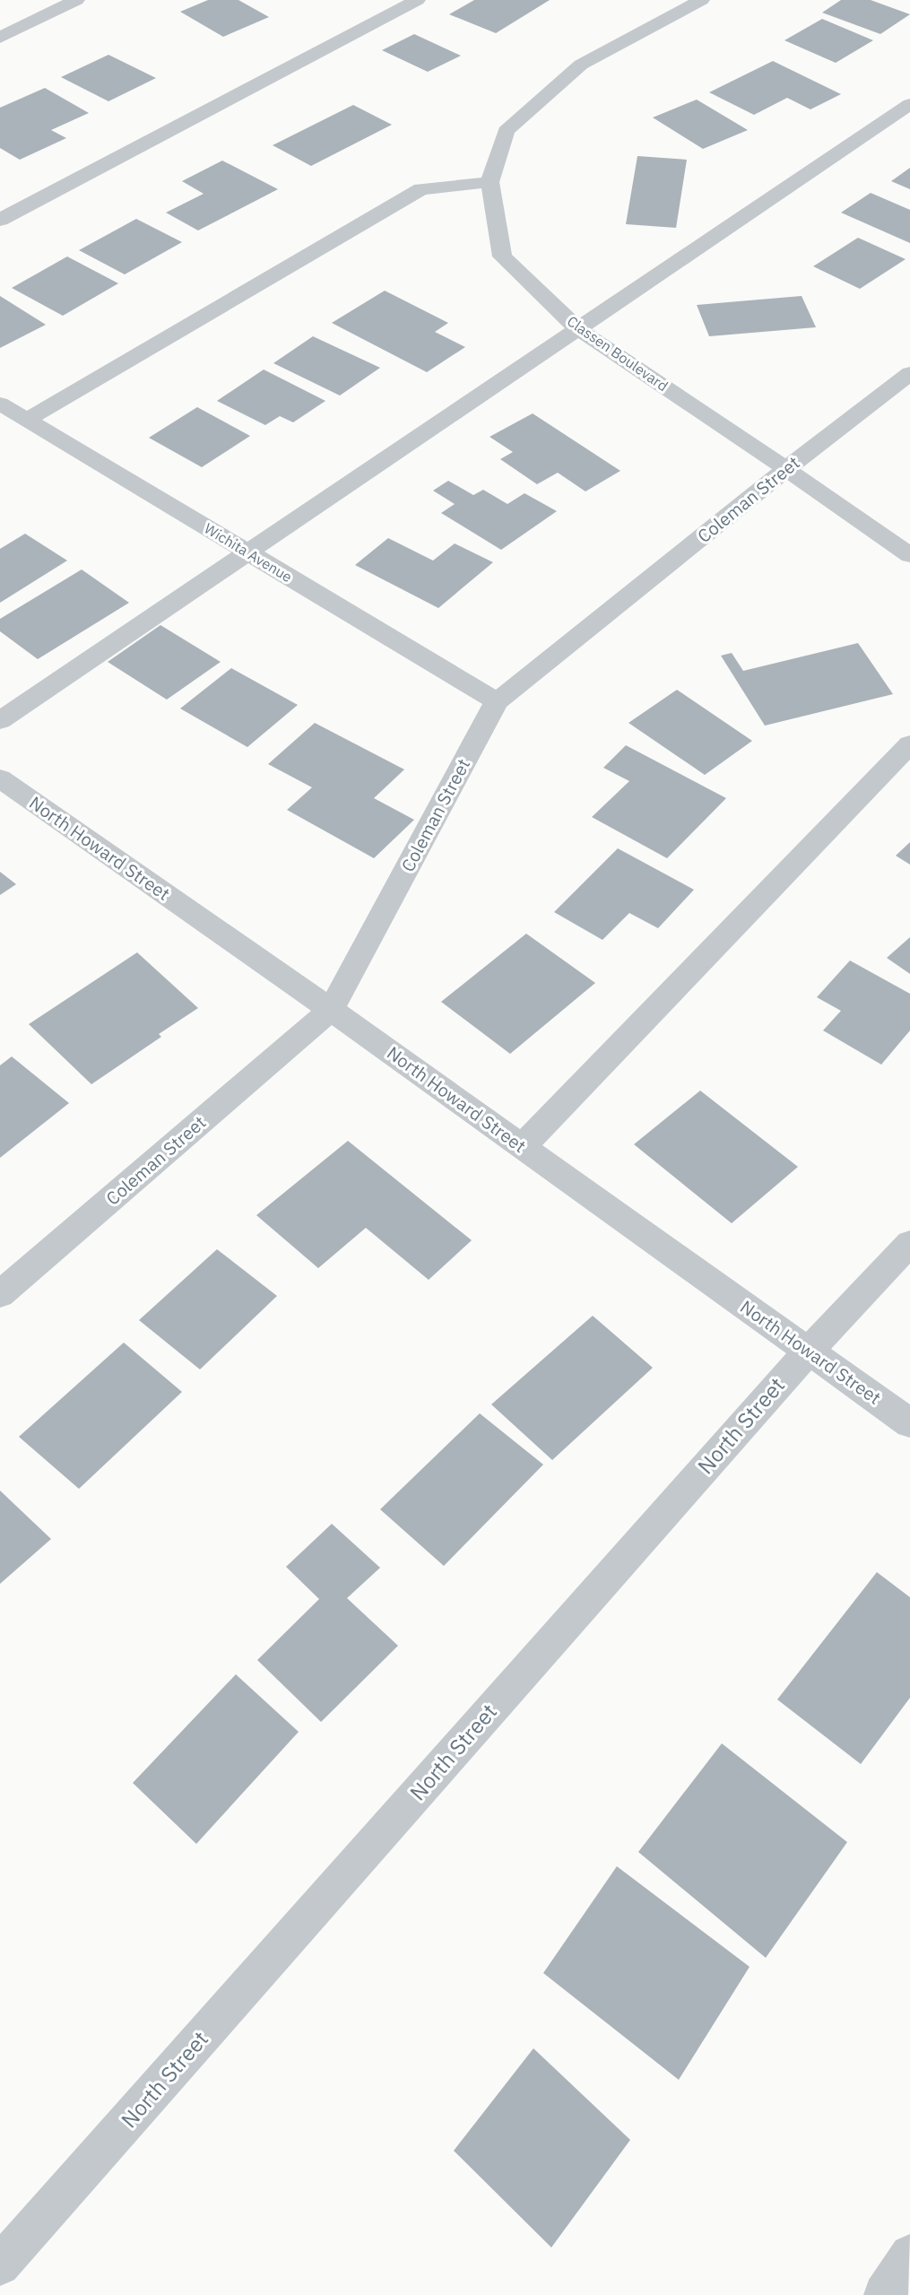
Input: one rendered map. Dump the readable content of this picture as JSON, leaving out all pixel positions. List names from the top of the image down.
{
  "streets": {
    "street": [
      "Classen Boulevard",
      "Coleman Street",
      "Wichita Avenue",
      "North Howard Street",
      "North Street"
    ]
  },
  "crossings": [
    ["Classen Boulevard", "Coleman Street"],
    ["Coleman Street", "Wichita Avenue"],
    ["Coleman Street", "North Howard Street"],
    ["North Howard Street", "North Street"]
  ]
}
